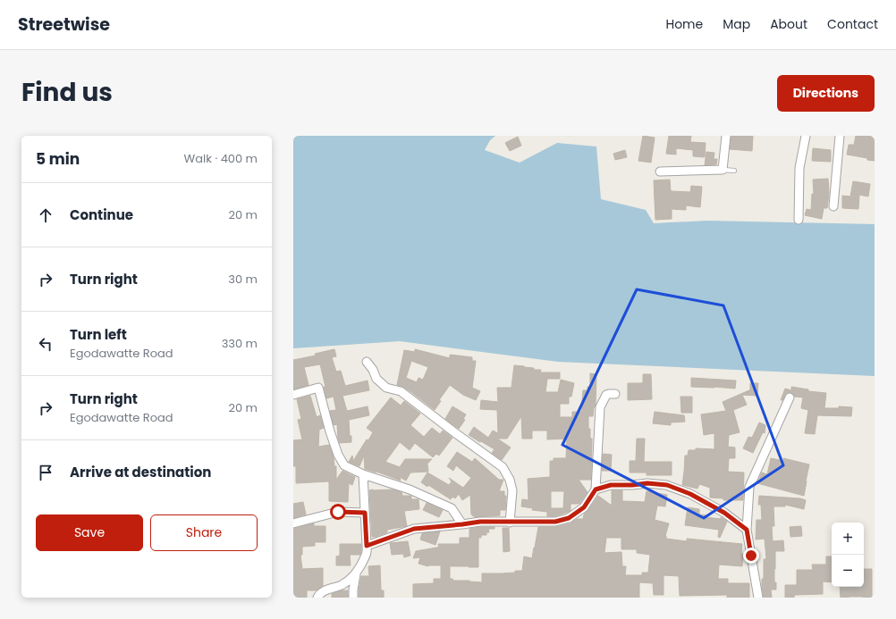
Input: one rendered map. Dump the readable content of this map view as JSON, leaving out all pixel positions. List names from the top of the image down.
{
  "page": {
    "header": "Streetwise",
    "nav": [
      "Home",
      "Map",
      "About",
      "Contact"
    ],
    "title": "Find us",
    "buttons": [
      "Directions",
      ["Save", "Share"]
    ],
    "heading": ["5 min", "Walk · 400 m"],
    "list": [
      ["Continue", "20 m"],
      ["Turn right", "30 m"],
      ["Turn left", "Egodawatte Road", "330 m"],
      ["Turn right", "Egodawatte Road", "20 m"],
      "Arrive at destination"
    ],
    "map_buttons": ["+", "−"]
  }
}
